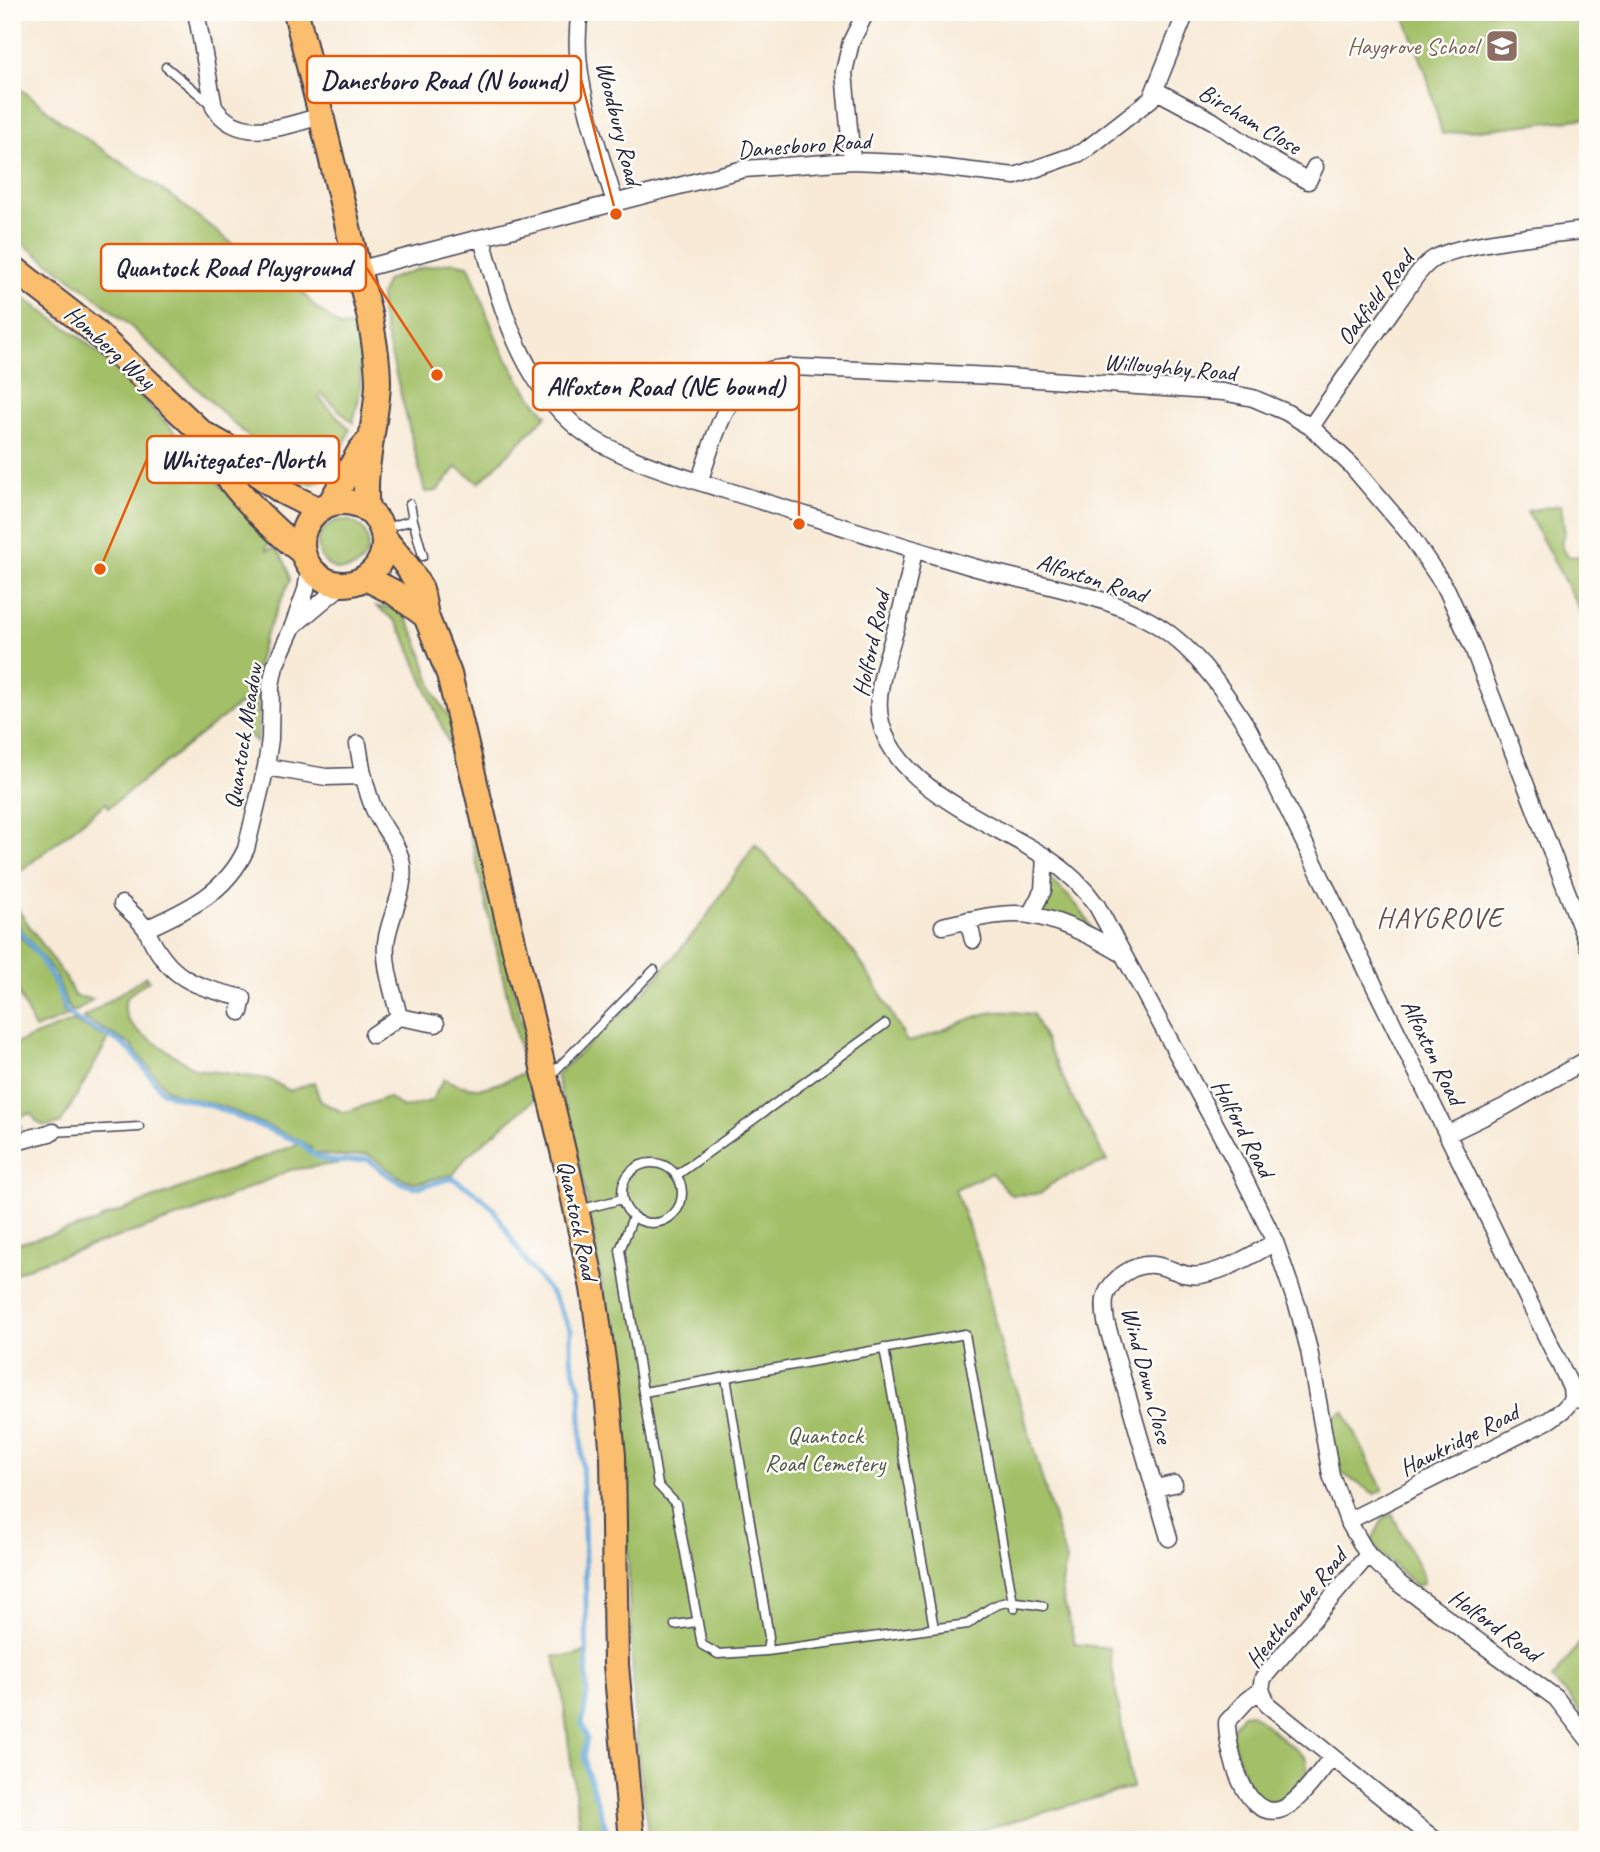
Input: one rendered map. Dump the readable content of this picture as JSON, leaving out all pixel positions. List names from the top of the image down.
{
  "streets": {
    "main road": ["Homberg Way", "Quantock Road"],
    "street": [
      "Bircham Close",
      "Woodbury Road",
      "Danesboro Road",
      "Oakfield Road",
      "Willoughby Road",
      "Alfoxton Road",
      "Holford Road",
      "Quantock Meadow",
      "Wind Down Close",
      "Hawkridge Road",
      "Heathcombe Road"
    ]
  },
  "crossings": [
    ["Bircham Close", "Danesboro Road"],
    ["Woodbury Road", "Danesboro Road"],
    ["Danesboro Road", "Alfoxton Road"],
    ["Oakfield Road", "Willoughby Road"],
    ["Homberg Way", "Quantock Meadow"],
    ["Homberg Way", "Quantock Road"],
    ["Willoughby Road", "Alfoxton Road"],
    ["Alfoxton Road", "Holford Road"],
    ["Alfoxton Road", "Hawkridge Road"],
    ["Holford Road", "Wind Down Close"],
    ["Holford Road", "Hawkridge Road"],
    ["Holford Road", "Heathcombe Road"],
    ["Quantock Meadow", "Quantock Road"]
  ],
  "districts": ["HAYGROVE"],
  "parks": ["Quantock Road Cemetery"],
  "places": {
    "school or university": ["Haygrove School"],
    "other": [
      "Danesboro Road (N bound)",
      "Quantock Road Playground",
      "Alfoxton Road (NE bound)",
      "Whitegates-North"
    ]
  }
}
